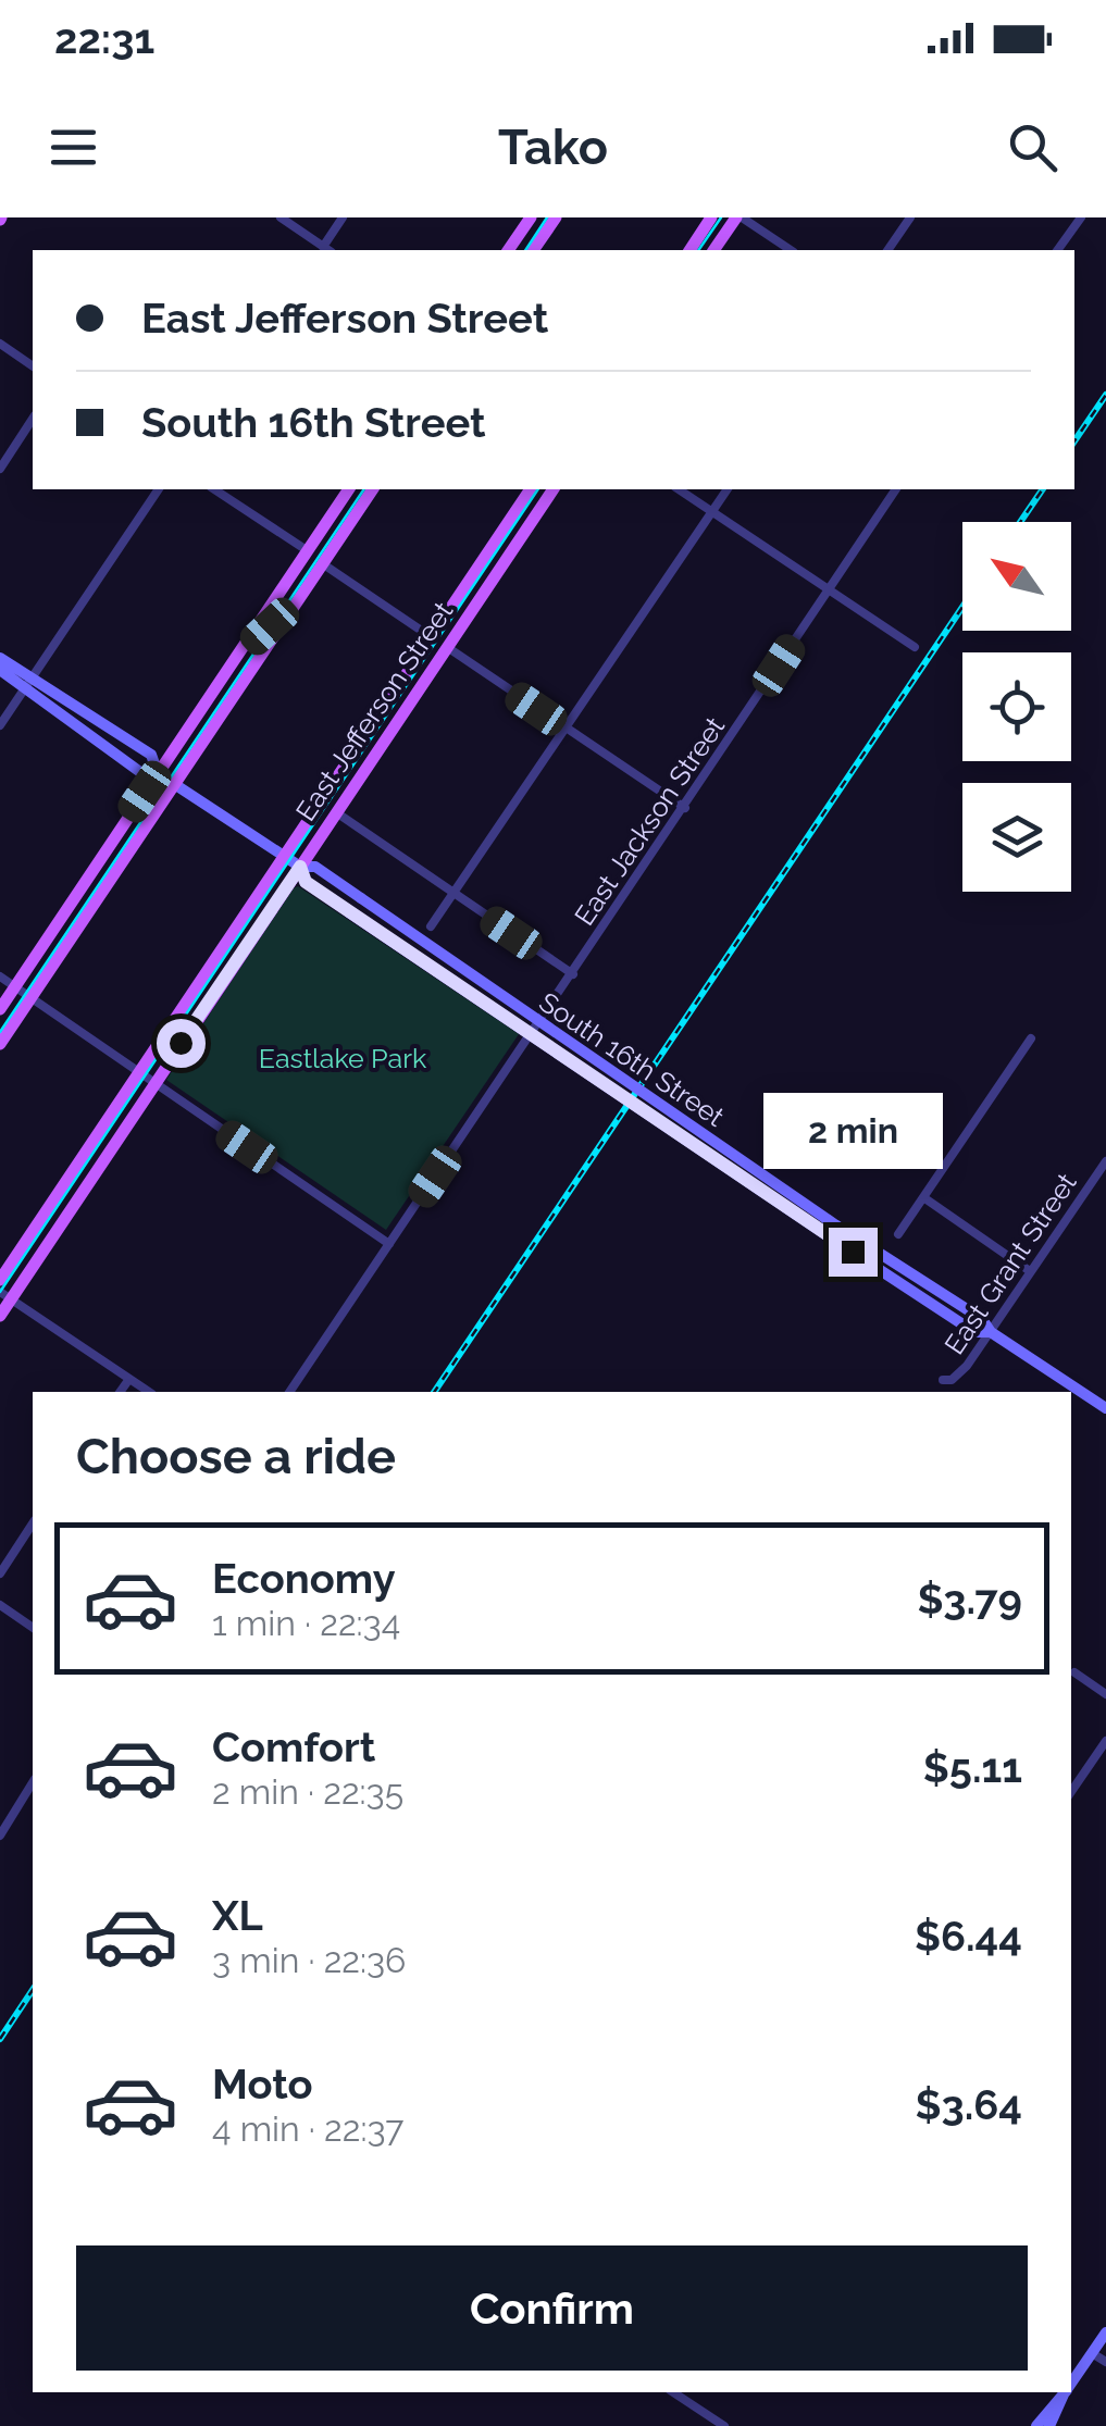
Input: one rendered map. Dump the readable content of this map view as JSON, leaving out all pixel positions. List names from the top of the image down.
{
  "streets": {
    "main road": ["East Jefferson Street", "South 16th Street"],
    "street": ["East Jackson Street", "East Grant Street"]
  },
  "crossings": [
    ["East Jefferson Street", "South 16th Street"],
    ["South 16th Street", "East Grant Street"]
  ],
  "parks": ["Eastlake Park"],
  "north": "top left",
  "page": {
    "status": "22:31",
    "header": "Tako",
    "banner": ["East Jefferson Street", "South 16th Street"],
    "bubble": "2 min",
    "heading": "Choose a ride",
    "list": [
      {
        "name": "Economy",
        "note": "1 min · 22:34",
        "value": "$3.79"
      },
      {
        "name": "Comfort",
        "note": "2 min · 22:35",
        "value": "$5.11"
      },
      {
        "name": "XL",
        "note": "3 min · 22:36",
        "value": "$6.44"
      },
      {
        "name": "Moto",
        "note": "4 min · 22:37",
        "value": "$3.64"
      }
    ],
    "buttons": "Confirm"
  }
}
